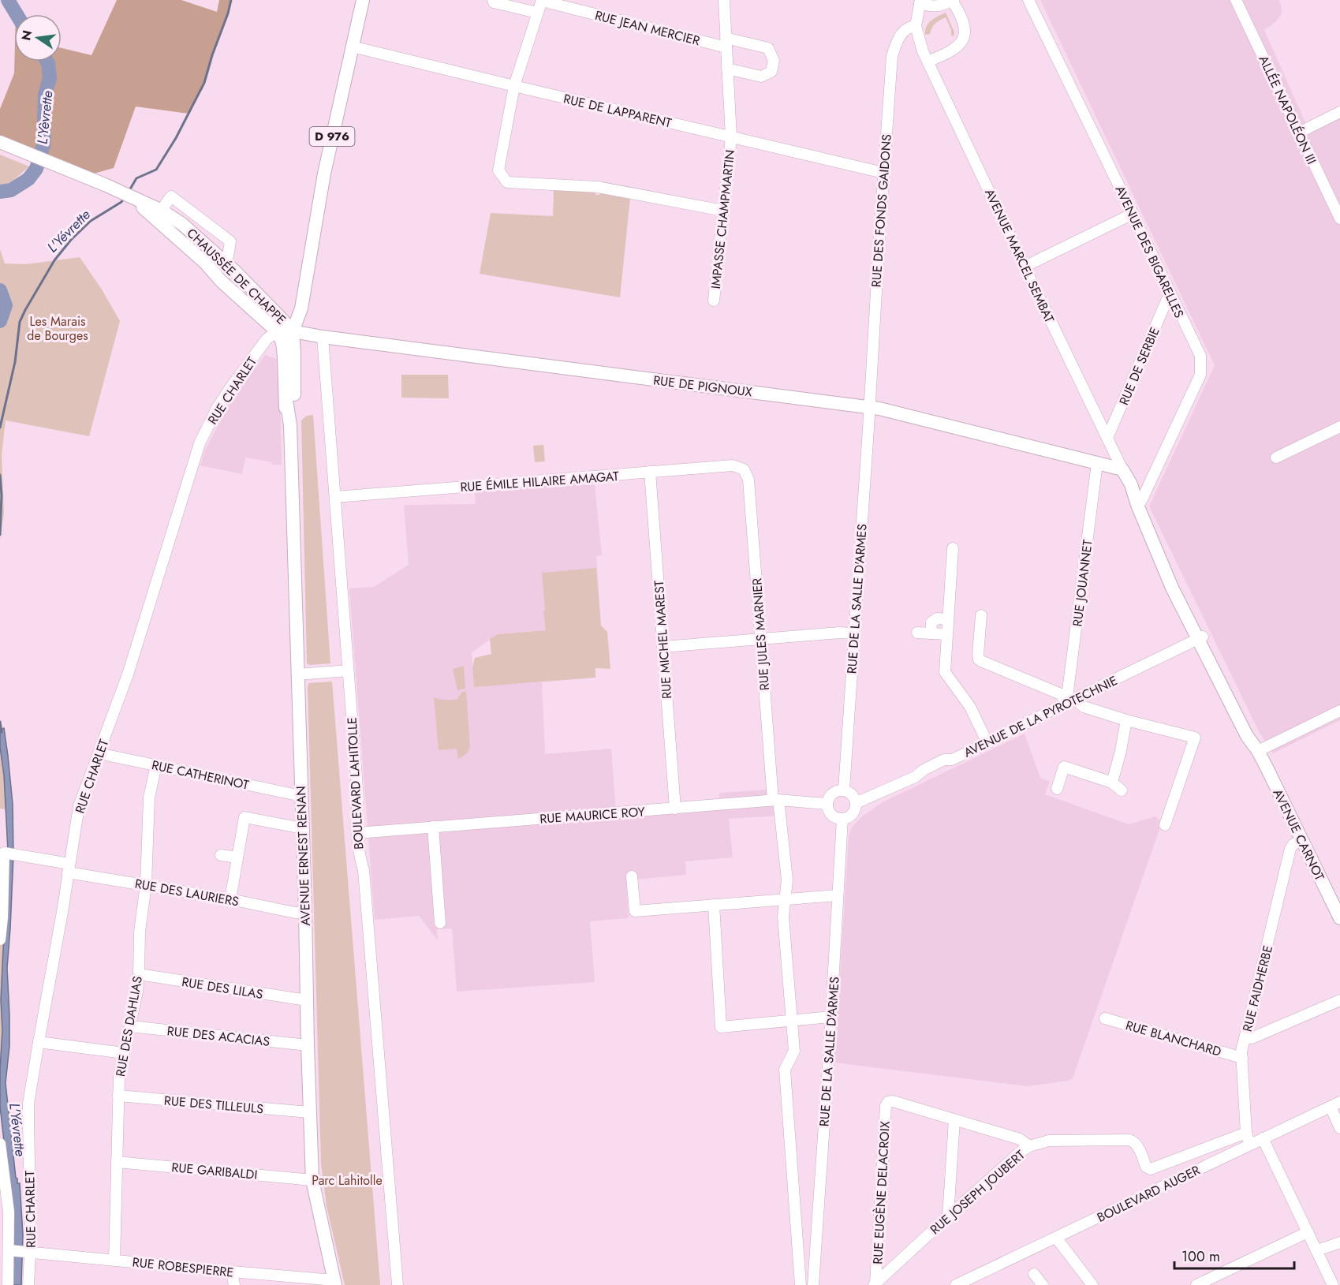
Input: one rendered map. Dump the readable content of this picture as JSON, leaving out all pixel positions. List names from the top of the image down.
{
  "streets": {
    "main road": [
      "D 976",
      "AVENUE MARCEL SEMBAT",
      "CHAUSSÉE DE CHAPPE",
      "RUE DE PIGNOUX",
      "AVENUE CARNOT",
      "AVENUE ERNEST RENAN"
    ],
    "street": [
      "RUE JEAN MERCIER",
      "ALLÉE NAPOLÉON III",
      "RUE DE LAPPARENT",
      "RUE DES FONDS GAIDONS",
      "IMPASSE CHAMPMARTIN",
      "AVENUE DES BIGARELLES",
      "RUE DE SERBIE",
      "RUE CHARLET",
      "RUE ÉMILE HILAIRE AMAGAT",
      "RUE JOUANNET",
      "RUE DE LA SALLE D'ARMES",
      "RUE JULES MARNIER",
      "RUE MICHEL MAREST",
      "AVENUE DE LA PYROTECHNIE",
      "RUE CATHERINOT",
      "BOULEVARD LAHITOLLE",
      "RUE MAURICE ROY",
      "RUE DES LAURIERS",
      "RUE DES LILAS",
      "RUE FAIDHERBE",
      "RUE DES DAHLIAS",
      "RUE DES ACACIAS",
      "RUE BLANCHARD",
      "RUE DES TILLEULS",
      "RUE GARIBALDI",
      "RUE JOSEPH JOUBERT",
      "RUE EUGÈNE DELACROIX",
      "BOULEVARD AUGER",
      "RUE ROBESPIERRE"
    ]
  },
  "crossings": [
    ["RUE JEAN MERCIER", "IMPASSE CHAMPMARTIN"],
    ["RUE DE LAPPARENT", "D 976"],
    ["RUE DE LAPPARENT", "RUE DES FONDS GAIDONS"],
    ["RUE DE LAPPARENT", "IMPASSE CHAMPMARTIN"],
    ["D 976", "CHAUSSÉE DE CHAPPE"],
    ["D 976", "RUE DE PIGNOUX"],
    ["D 976", "AVENUE ERNEST RENAN"],
    ["RUE DES FONDS GAIDONS", "AVENUE MARCEL SEMBAT"],
    ["RUE DES FONDS GAIDONS", "RUE DE PIGNOUX"],
    ["RUE DES FONDS GAIDONS", "RUE DE LA SALLE D'ARMES"],
    ["AVENUE DES BIGARELLES", "AVENUE MARCEL SEMBAT"],
    ["AVENUE DES BIGARELLES", "RUE DE SERBIE"],
    ["AVENUE MARCEL SEMBAT", "RUE DE SERBIE"],
    ["AVENUE MARCEL SEMBAT", "RUE DE PIGNOUX"],
    ["AVENUE MARCEL SEMBAT", "AVENUE DE LA PYROTECHNIE"],
    ["AVENUE MARCEL SEMBAT", "AVENUE CARNOT"],
    ["CHAUSSÉE DE CHAPPE", "RUE DE PIGNOUX"],
    ["CHAUSSÉE DE CHAPPE", "RUE CHARLET"],
    ["CHAUSSÉE DE CHAPPE", "AVENUE ERNEST RENAN"],
    ["RUE DE PIGNOUX", "RUE JOUANNET"],
    ["RUE DE PIGNOUX", "RUE DE LA SALLE D'ARMES"],
    ["RUE DE PIGNOUX", "BOULEVARD LAHITOLLE"],
    ["RUE DE PIGNOUX", "AVENUE ERNEST RENAN"],
    ["RUE CHARLET", "RUE CATHERINOT"],
    ["RUE CHARLET", "AVENUE ERNEST RENAN"],
    ["RUE CHARLET", "RUE DES LAURIERS"],
    ["RUE CHARLET", "RUE ROBESPIERRE"],
    ["RUE ÉMILE HILAIRE AMAGAT", "RUE JULES MARNIER"],
    ["RUE ÉMILE HILAIRE AMAGAT", "RUE MICHEL MAREST"],
    ["RUE ÉMILE HILAIRE AMAGAT", "BOULEVARD LAHITOLLE"],
    ["RUE JOUANNET", "AVENUE DE LA PYROTECHNIE"],
    ["RUE DE LA SALLE D'ARMES", "AVENUE DE LA PYROTECHNIE"],
    ["RUE DE LA SALLE D'ARMES", "RUE MAURICE ROY"],
    ["RUE JULES MARNIER", "RUE MAURICE ROY"],
    ["RUE MICHEL MAREST", "RUE MAURICE ROY"],
    ["AVENUE DE LA PYROTECHNIE", "RUE MAURICE ROY"],
    ["AVENUE DE LA PYROTECHNIE", "AVENUE CARNOT"],
    ["RUE CATHERINOT", "AVENUE ERNEST RENAN"],
    ["RUE CATHERINOT", "RUE DES DAHLIAS"],
    ["BOULEVARD LAHITOLLE", "RUE MAURICE ROY"],
    ["AVENUE CARNOT", "RUE FAIDHERBE"],
    ["AVENUE ERNEST RENAN", "RUE DES LAURIERS"],
    ["AVENUE ERNEST RENAN", "RUE DES LILAS"],
    ["AVENUE ERNEST RENAN", "RUE DES ACACIAS"],
    ["AVENUE ERNEST RENAN", "RUE DES TILLEULS"],
    ["AVENUE ERNEST RENAN", "RUE GARIBALDI"],
    ["AVENUE ERNEST RENAN", "RUE ROBESPIERRE"],
    ["RUE DES LAURIERS", "RUE DES DAHLIAS"],
    ["RUE DES LILAS", "RUE DES DAHLIAS"],
    ["RUE FAIDHERBE", "RUE BLANCHARD"],
    ["RUE FAIDHERBE", "RUE JOSEPH JOUBERT"],
    ["RUE FAIDHERBE", "BOULEVARD AUGER"],
    ["RUE DES DAHLIAS", "RUE DES ACACIAS"],
    ["RUE DES DAHLIAS", "RUE DES TILLEULS"],
    ["RUE DES DAHLIAS", "RUE GARIBALDI"],
    ["RUE DES DAHLIAS", "RUE ROBESPIERRE"],
    ["RUE JOSEPH JOUBERT", "RUE EUGÈNE DELACROIX"]
  ],
  "water": ["L'Yèvrette", "L'Yévrette"],
  "parks": ["Les Marais de Bourges", "Parc Lahitolle"],
  "scale_bar": "100 m",
  "north": "left"
}
